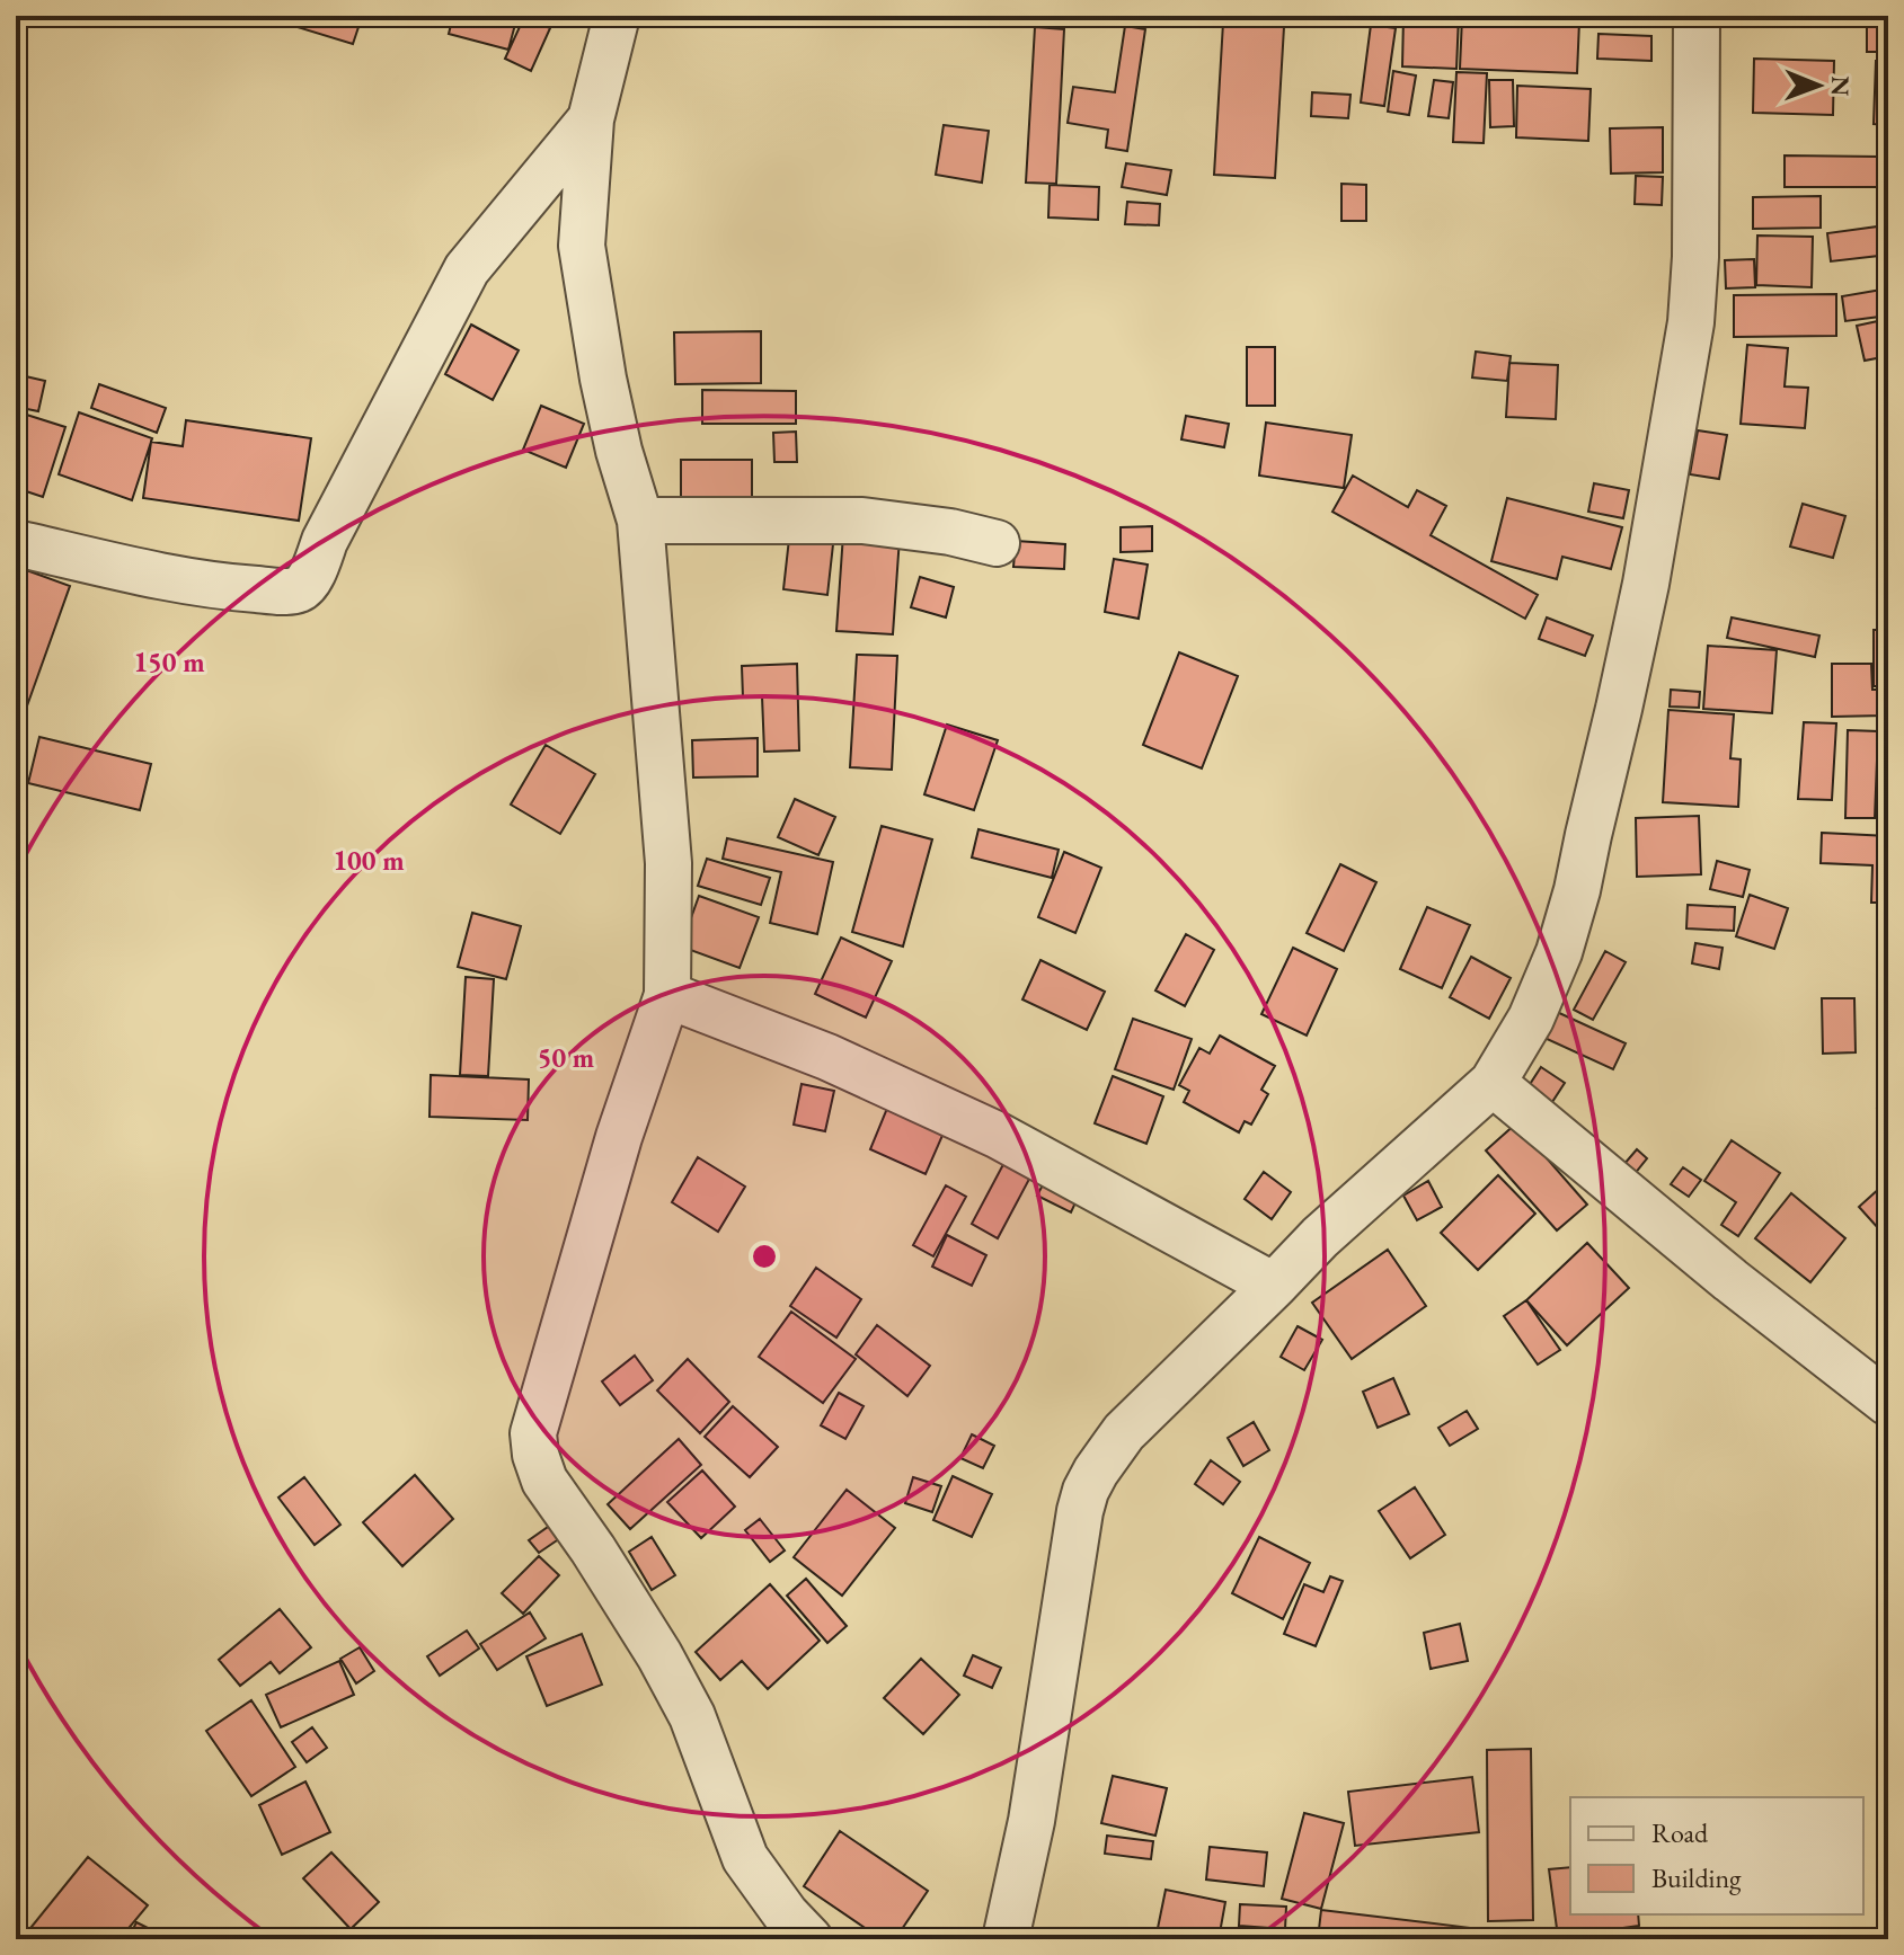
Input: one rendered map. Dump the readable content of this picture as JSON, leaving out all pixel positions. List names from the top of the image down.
{
  "legend": ["Road", "Building"],
  "north": "right",
  "rings": ["150 m", "100 m", "50 m"]
}
